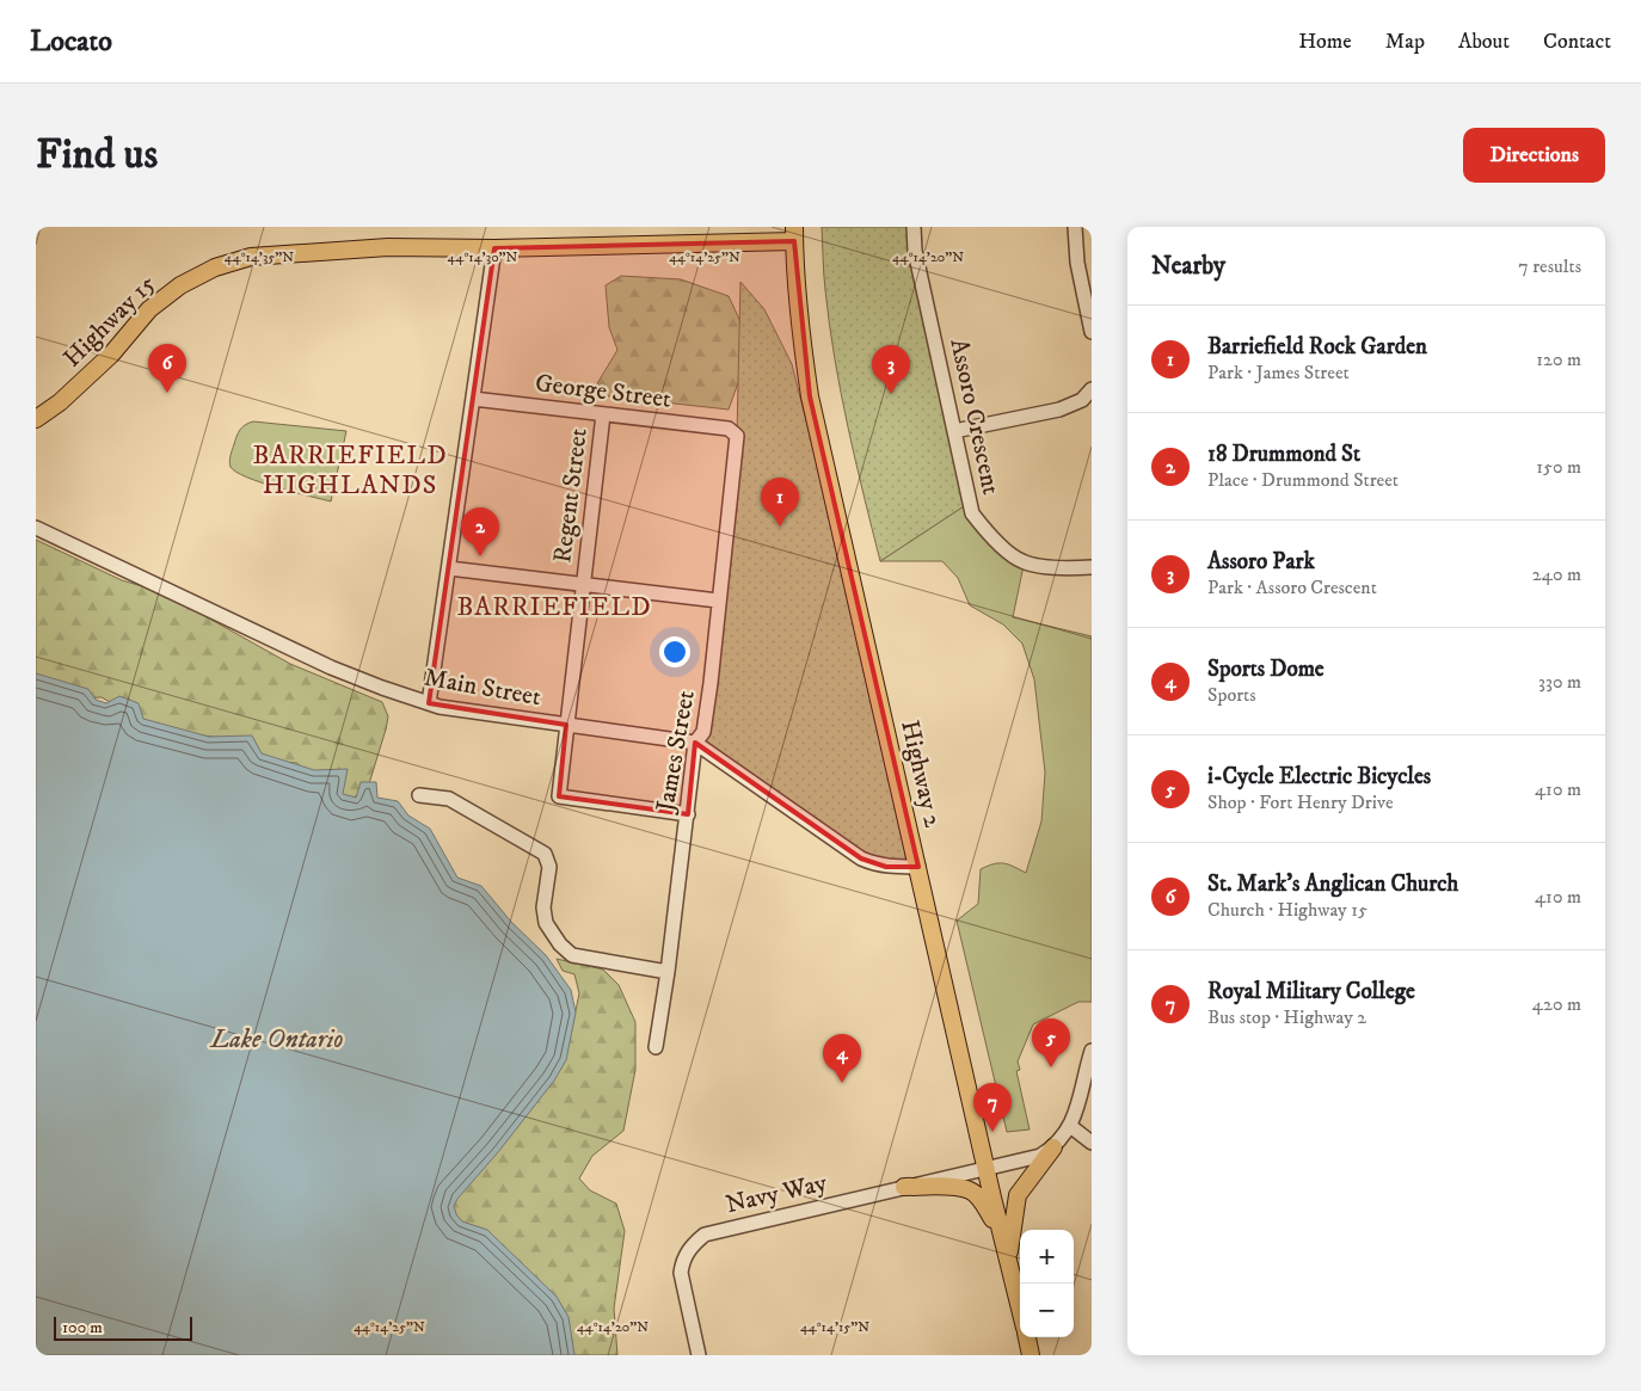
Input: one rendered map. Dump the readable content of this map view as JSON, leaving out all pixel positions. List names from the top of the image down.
{
  "streets": {
    "main road": ["Highway 15", "Highway 2"],
    "street": [
      "George Street",
      "Assoro Crescent",
      "Regent Street",
      "Main Street",
      "James Street",
      "Navy Way"
    ]
  },
  "crossings": [
    ["Highway 15", "Highway 2"],
    ["George Street", "Regent Street"],
    ["George Street", "James Street"],
    ["Regent Street", "Main Street"],
    ["Regent Street", "James Street"],
    ["Main Street", "James Street"],
    ["Main Street", "Highway 2"],
    ["Highway 2", "Navy Way"]
  ],
  "districts": ["BARRIEFIELD HIGHLANDS", "BARRIEFIELD"],
  "water": ["Lake Ontario"],
  "scale_bar": "100 m",
  "page": {
    "header": "Locato",
    "nav": [
      "Home",
      "Map",
      "About",
      "Contact"
    ],
    "buttons": "Directions",
    "title": "Find us",
    "heading": ["Nearby", "7 results"],
    "list": [
      {
        "mark": "1",
        "name": "Barriefield Rock Garden",
        "note": "Park · James Street",
        "value": "120 m"
      },
      {
        "mark": "2",
        "name": "18 Drummond St",
        "note": "Place · Drummond Street",
        "value": "150 m"
      },
      {
        "mark": "3",
        "name": "Assoro Park",
        "note": "Park · Assoro Crescent",
        "value": "240 m"
      },
      {
        "mark": "4",
        "name": "Sports Dome",
        "note": "Sports",
        "value": "330 m"
      },
      {
        "mark": "5",
        "name": "i-Cycle Electric Bicycles",
        "note": "Shop · Fort Henry Drive",
        "value": "410 m"
      },
      {
        "mark": "6",
        "name": "St. Mark's Anglican Church",
        "note": "Church · Highway 15",
        "value": "410 m"
      },
      {
        "mark": "7",
        "name": "Royal Military College",
        "note": "Bus stop · Highway 2",
        "value": "420 m"
      }
    ],
    "pins": [
      "6",
      "3",
      "1",
      "2",
      "5",
      "4",
      "7"
    ],
    "map_buttons": ["+", "−"],
    "scale": "100 m"
  },
  "coordinates": [
    "44°14'35\"N",
    "44°14'30\"N",
    "44°14'25\"N",
    "44°14'20\"N",
    "44°14'15\"N"
  ]
}
